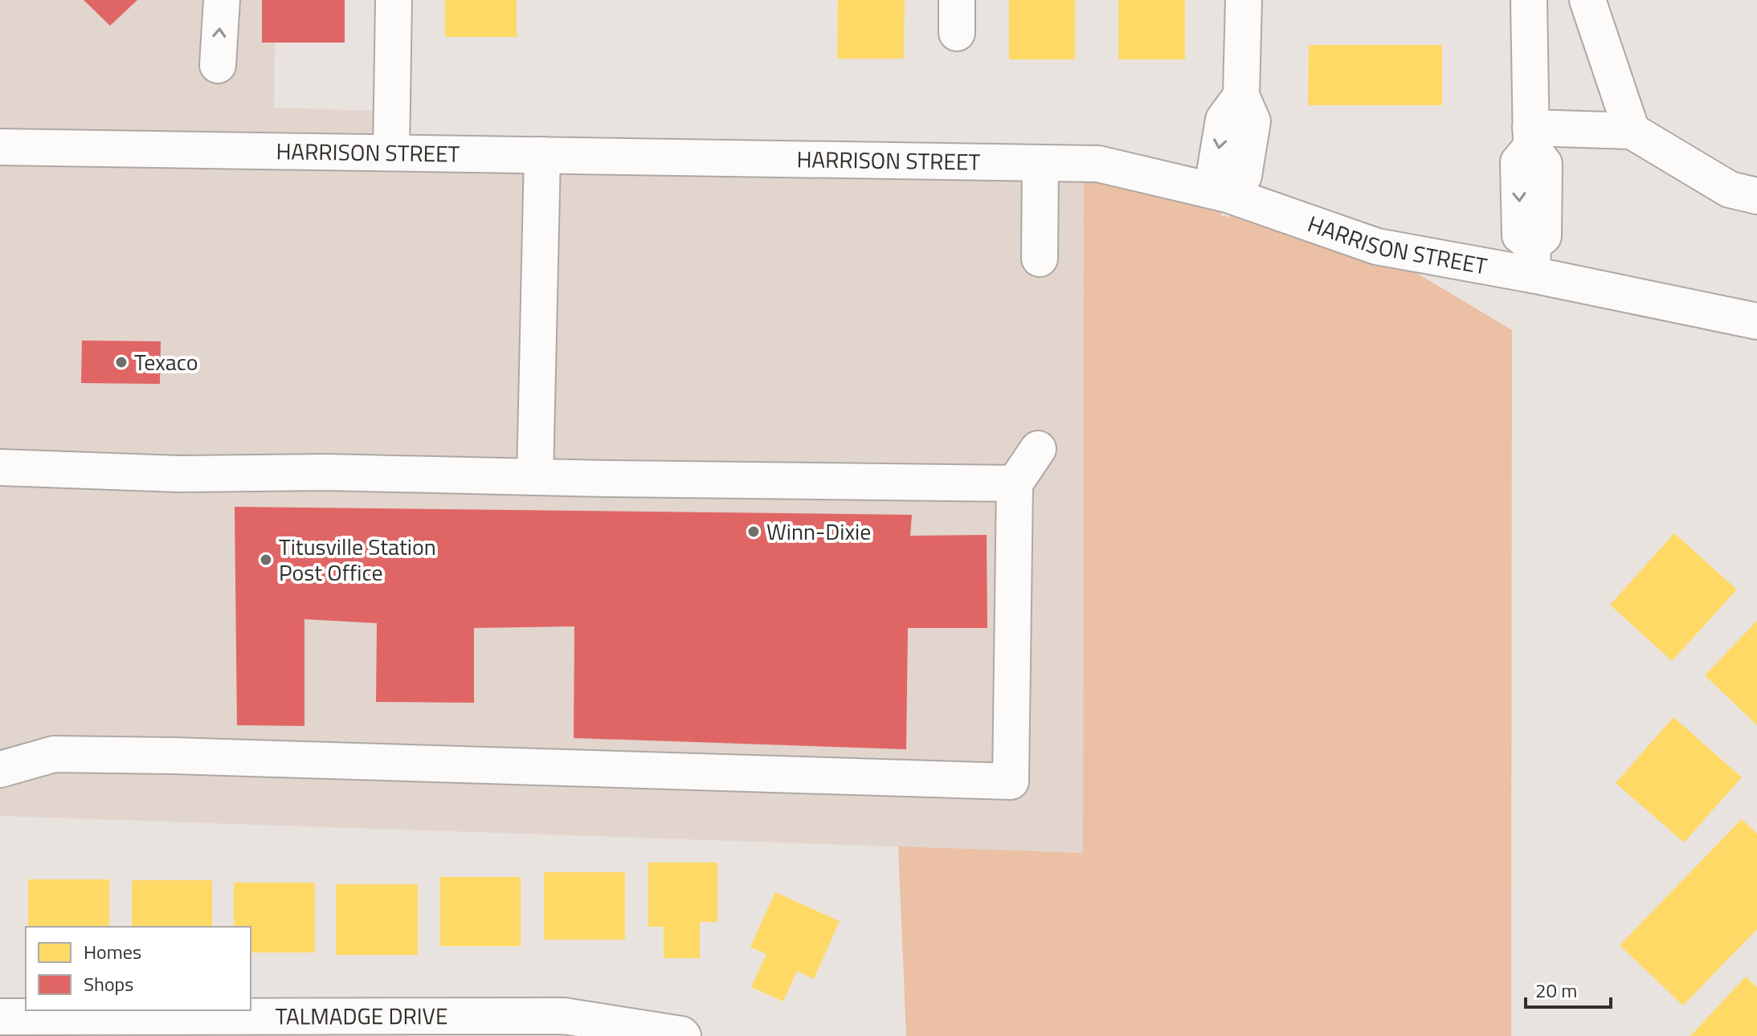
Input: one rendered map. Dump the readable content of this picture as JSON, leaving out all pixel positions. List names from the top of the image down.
{
  "streets": {
    "street": ["HARRISON STREET", "TALMADGE DRIVE"]
  },
  "places": ["Texaco", "Winn-Dixie", "Titusville Station Post Office"],
  "legend": ["Homes", "Shops"],
  "scale_bar": "20 m"
}
